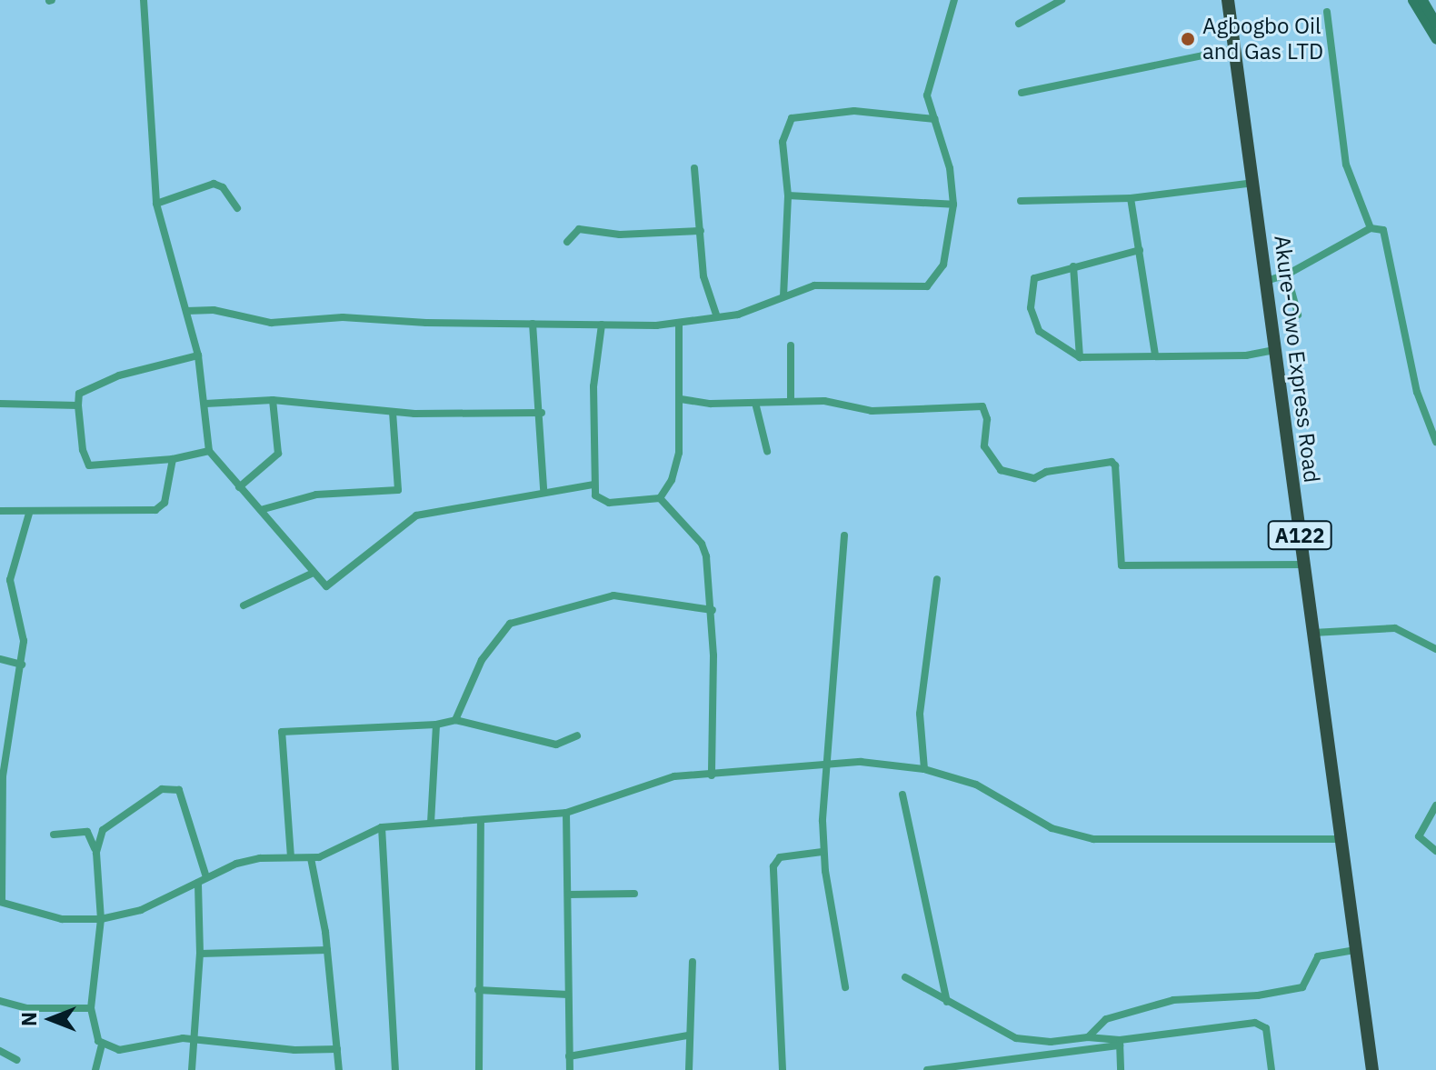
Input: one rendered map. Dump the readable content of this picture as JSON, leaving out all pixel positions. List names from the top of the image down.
{
  "streets": {
    "highway": ["Akure-Owo Express Road", "A122"]
  },
  "places": ["Agbogbo Oil and Gas LTD"],
  "north": "left"
}
